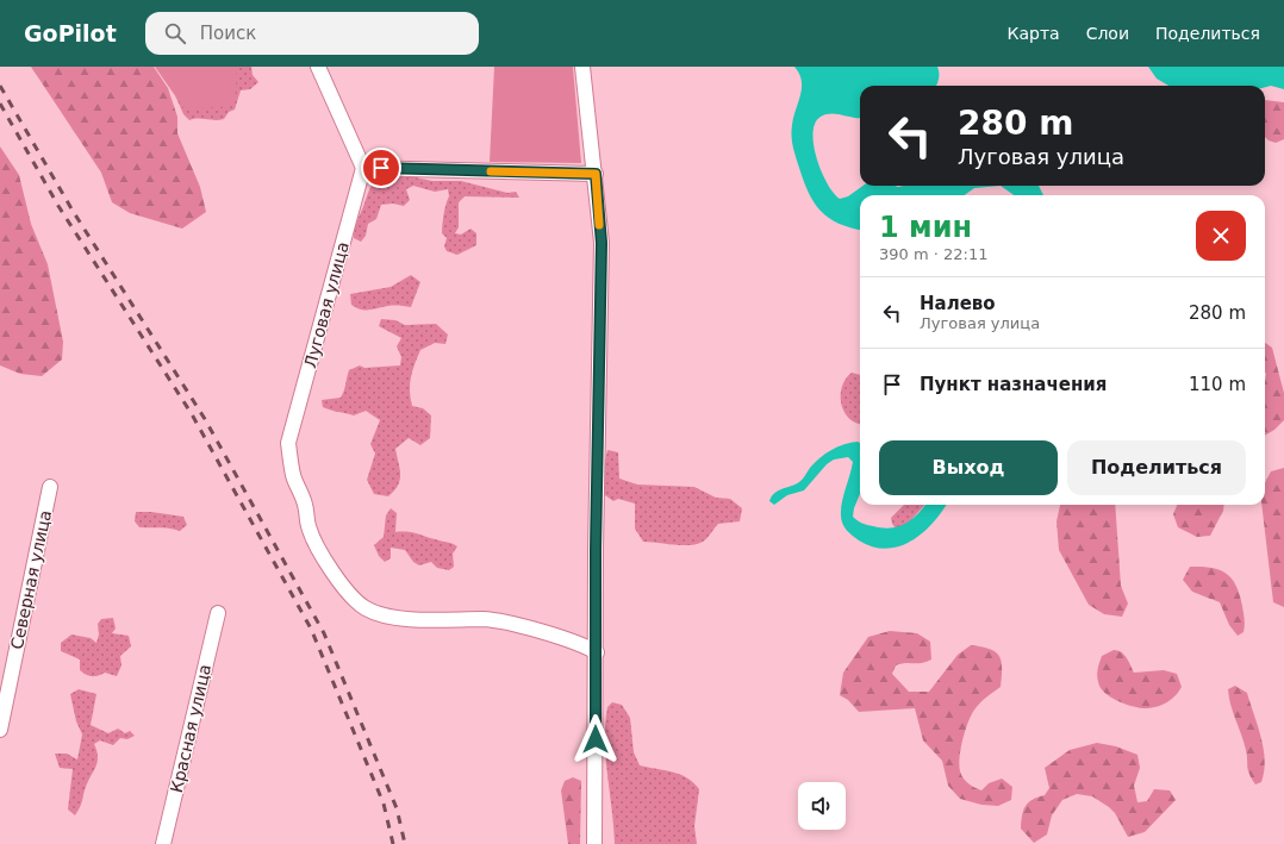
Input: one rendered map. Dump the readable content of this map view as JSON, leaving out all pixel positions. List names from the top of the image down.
{
  "streets": {
    "street": ["Луговая улица", "Северная улица", "Красная улица"]
  },
  "page": {
    "header": "GoPilot",
    "search": "Поиск",
    "nav": ["Карта", "Слои", "Поделиться"],
    "turn": ["280 m", "Луговая улица"],
    "heading": ["1 мин", "390 m · 22:11"],
    "list": [
      {
        "name": "Налево",
        "note": "Луговая улица",
        "value": "280 m"
      },
      {
        "name": "Пункт назначения",
        "value": "110 m"
      }
    ],
    "buttons": ["Выход", "Поделиться"]
  }
}
